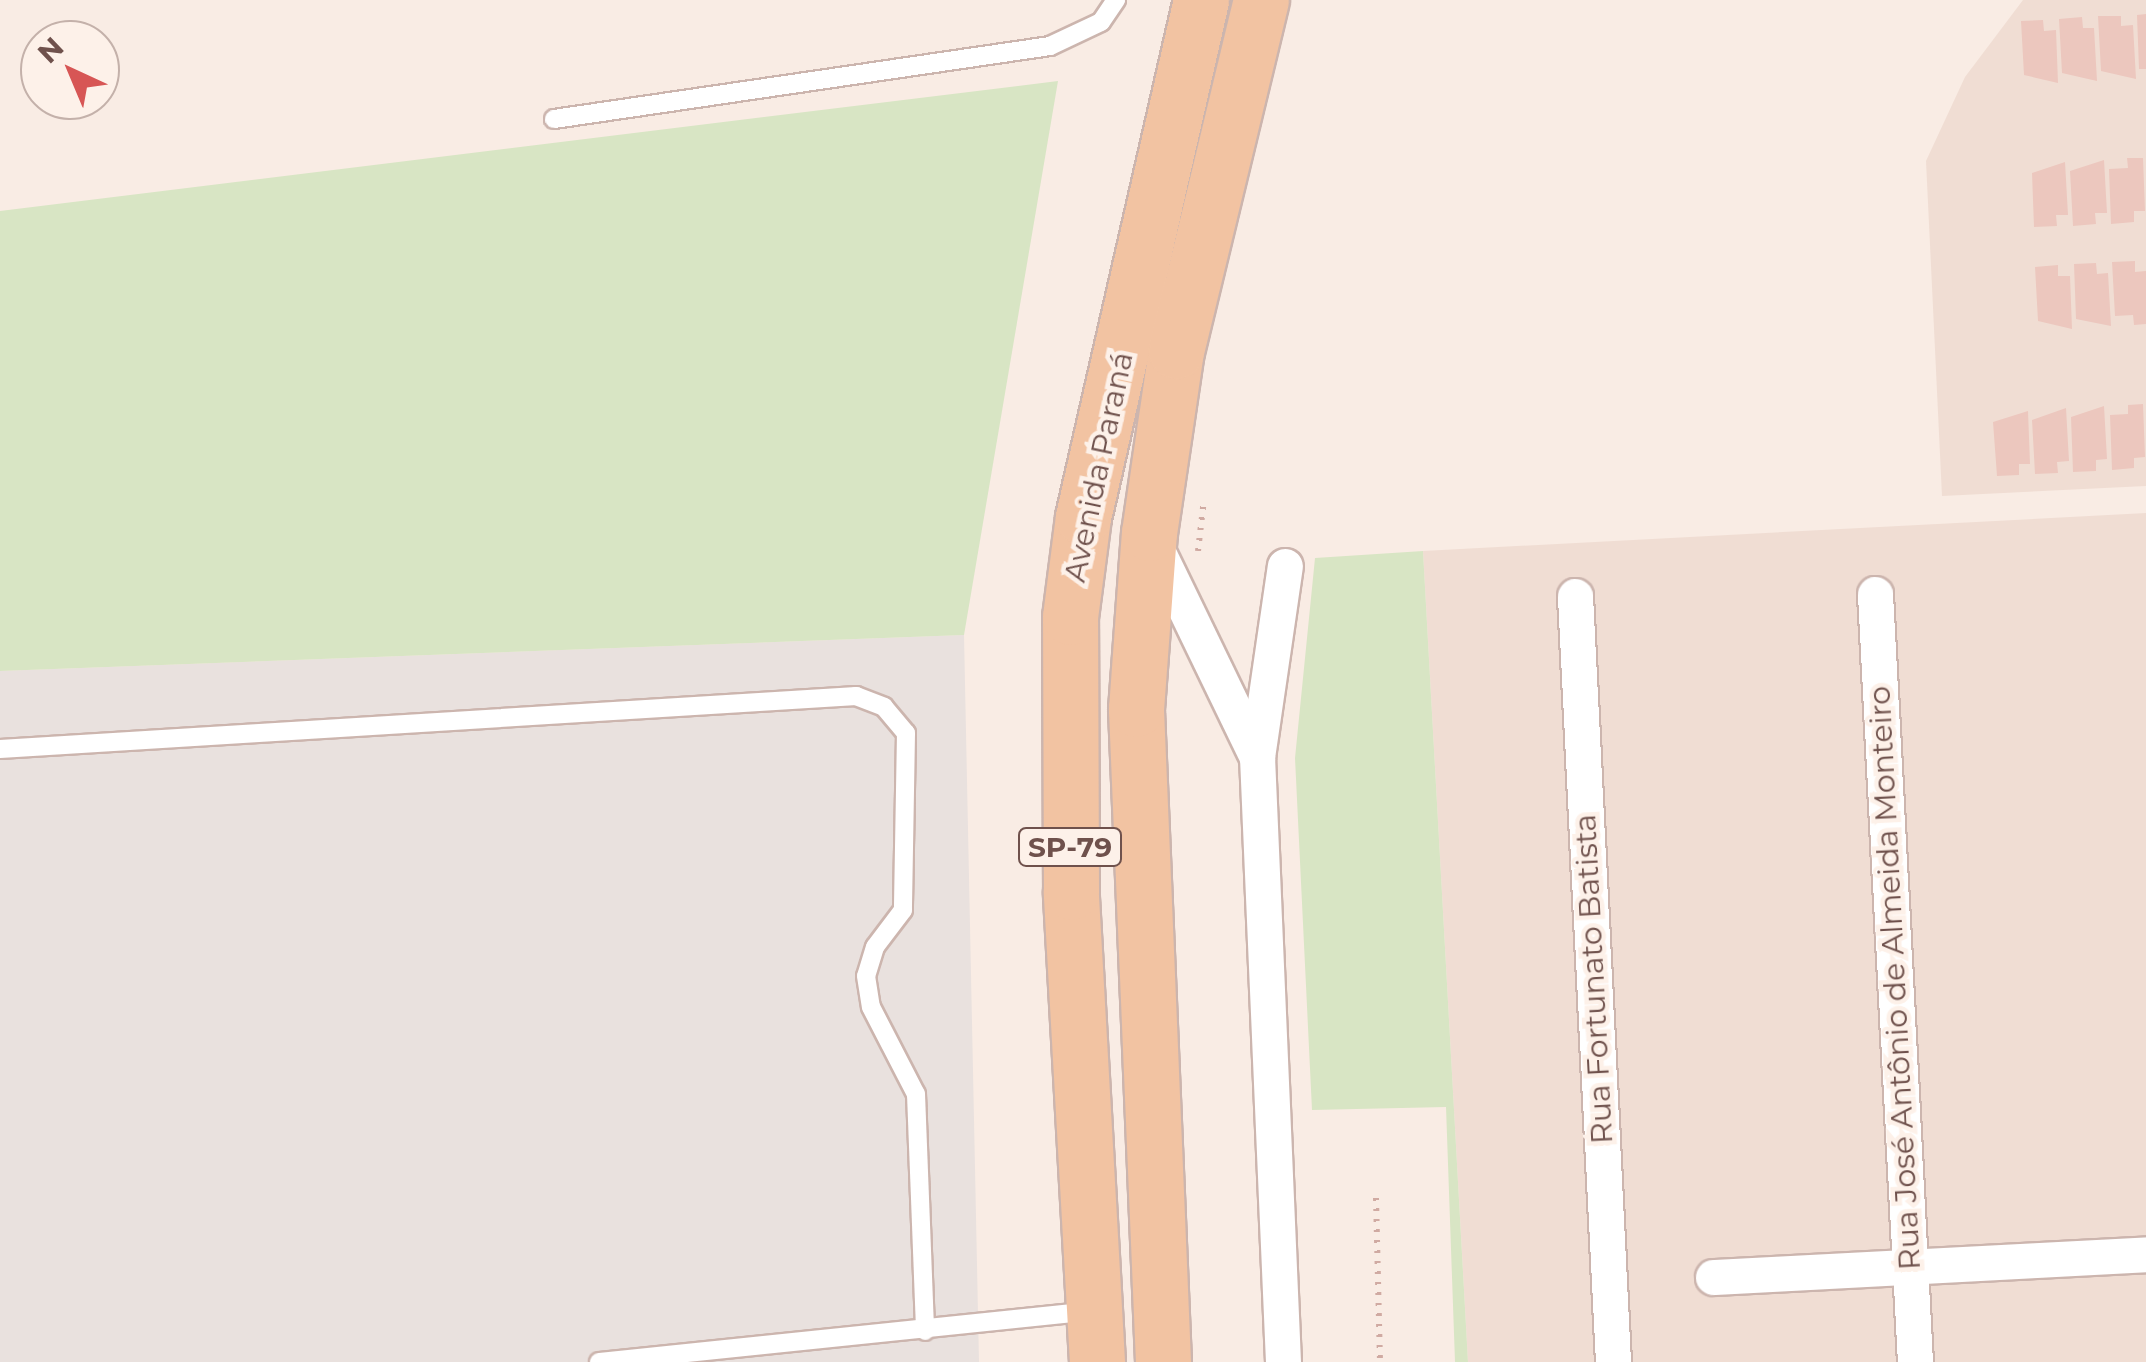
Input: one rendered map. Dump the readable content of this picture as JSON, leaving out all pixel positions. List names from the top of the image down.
{
  "streets": {
    "main road": ["Avenida Paraná", "SP-79"],
    "street": ["Rua José Antônio de Almeida Monteiro", "Rua Fortunato Batista"]
  },
  "north": "top left"
}
